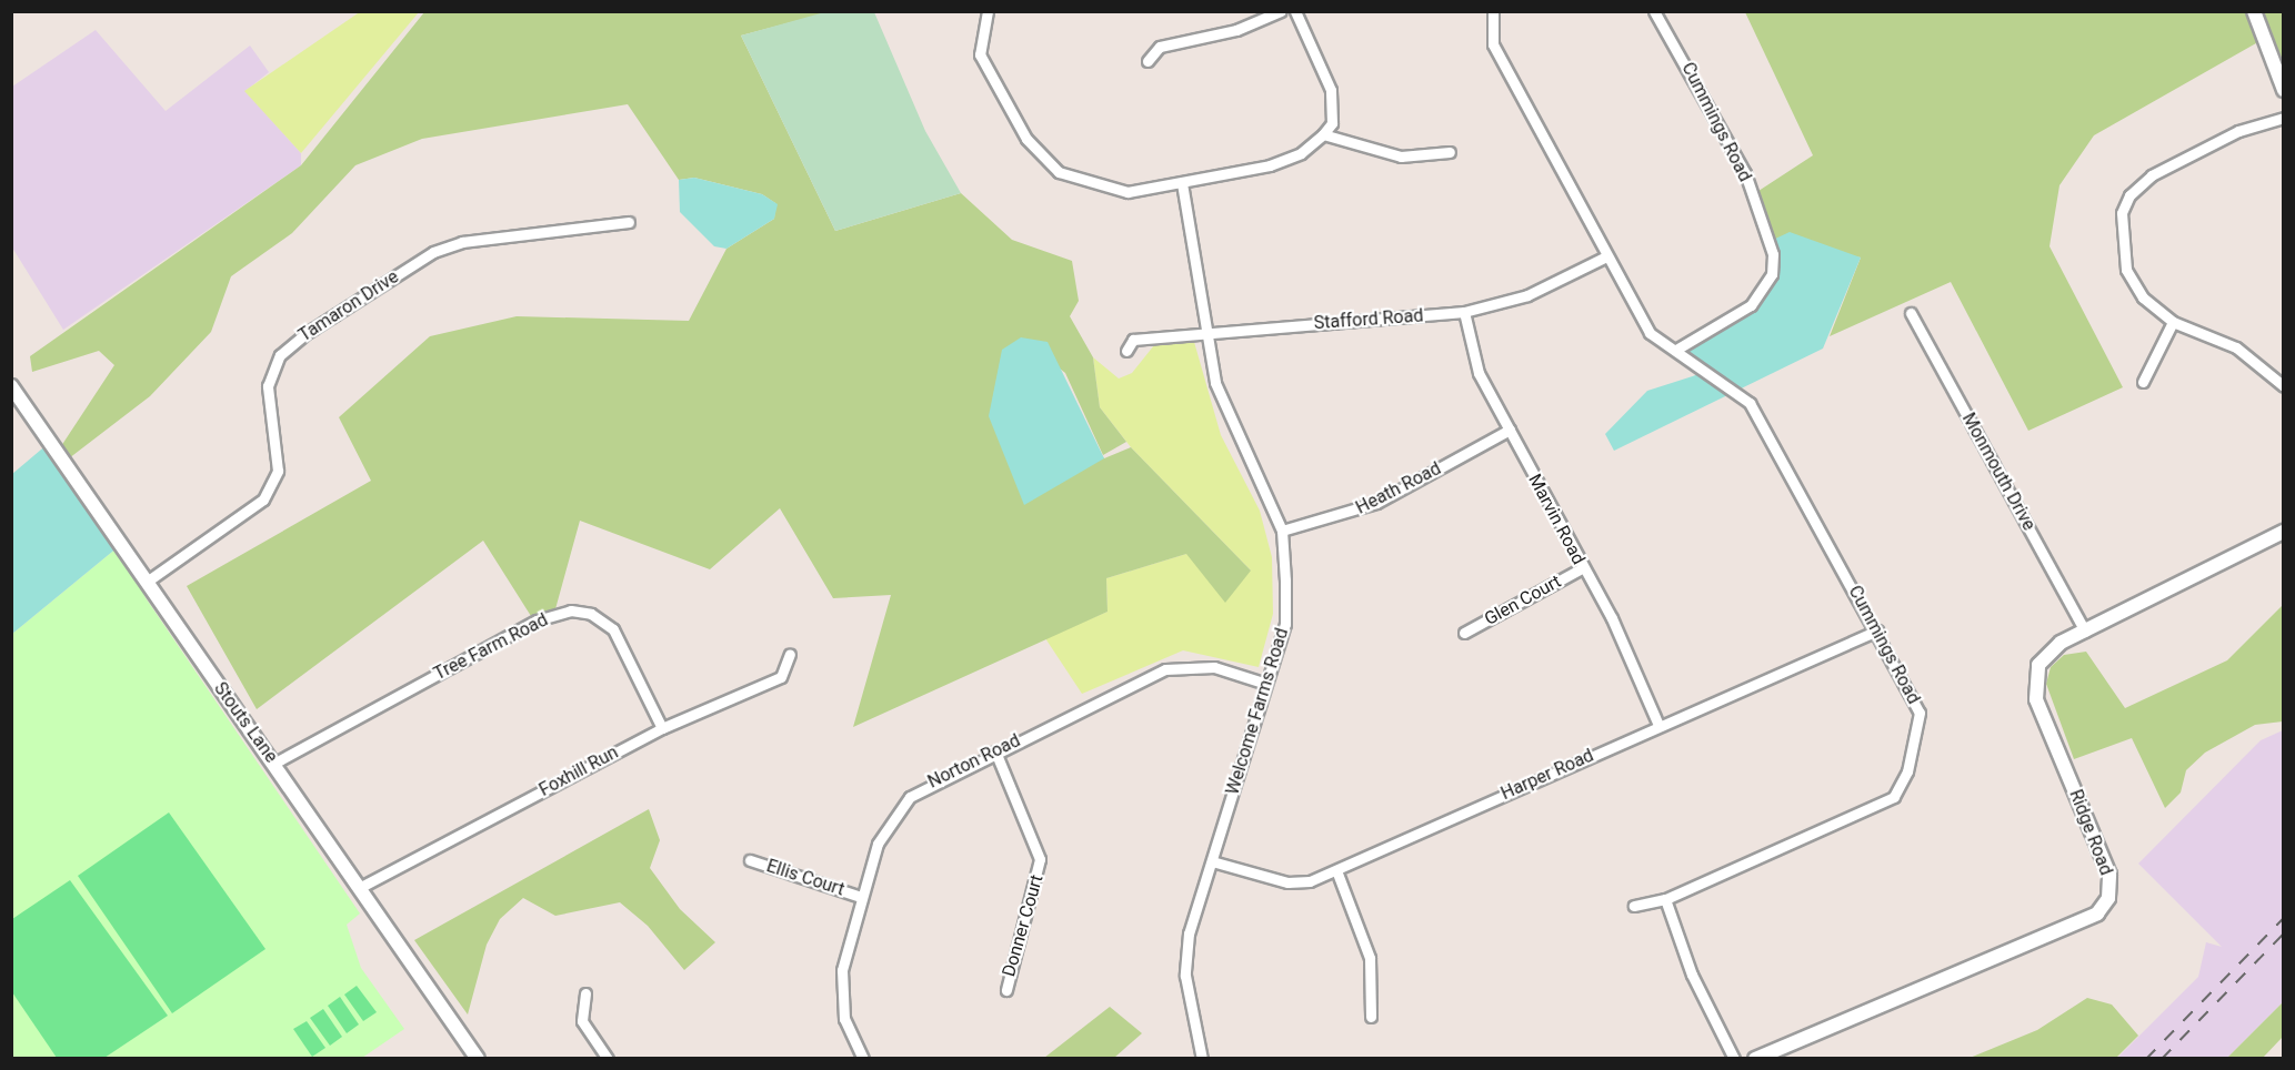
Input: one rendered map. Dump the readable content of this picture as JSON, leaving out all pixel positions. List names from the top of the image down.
{
  "streets": {
    "street": [
      "Cummings Road",
      "Tamaron Drive",
      "Stafford Road",
      "Monmouth Drive",
      "Heath Road",
      "Marvin Road",
      "Glen Court",
      "Tree Farm Road",
      "Welcome Farms Road",
      "Stouts Lane",
      "Norton Road",
      "Foxhill Run",
      "Harper Road",
      "Ridge Road",
      "Ellis Court",
      "Donner Court"
    ]
  },
  "crossings": [
    ["Cummings Road", "Stafford Road"],
    ["Cummings Road", "Harper Road"],
    ["Tamaron Drive", "Stouts Lane"],
    ["Stafford Road", "Marvin Road"],
    ["Stafford Road", "Welcome Farms Road"],
    ["Monmouth Drive", "Ridge Road"],
    ["Heath Road", "Marvin Road"],
    ["Heath Road", "Welcome Farms Road"],
    ["Marvin Road", "Glen Court"],
    ["Marvin Road", "Harper Road"],
    ["Tree Farm Road", "Stouts Lane"],
    ["Tree Farm Road", "Foxhill Run"],
    ["Welcome Farms Road", "Norton Road"],
    ["Welcome Farms Road", "Harper Road"],
    ["Stouts Lane", "Foxhill Run"],
    ["Norton Road", "Ellis Court"],
    ["Norton Road", "Donner Court"]
  ]
}
